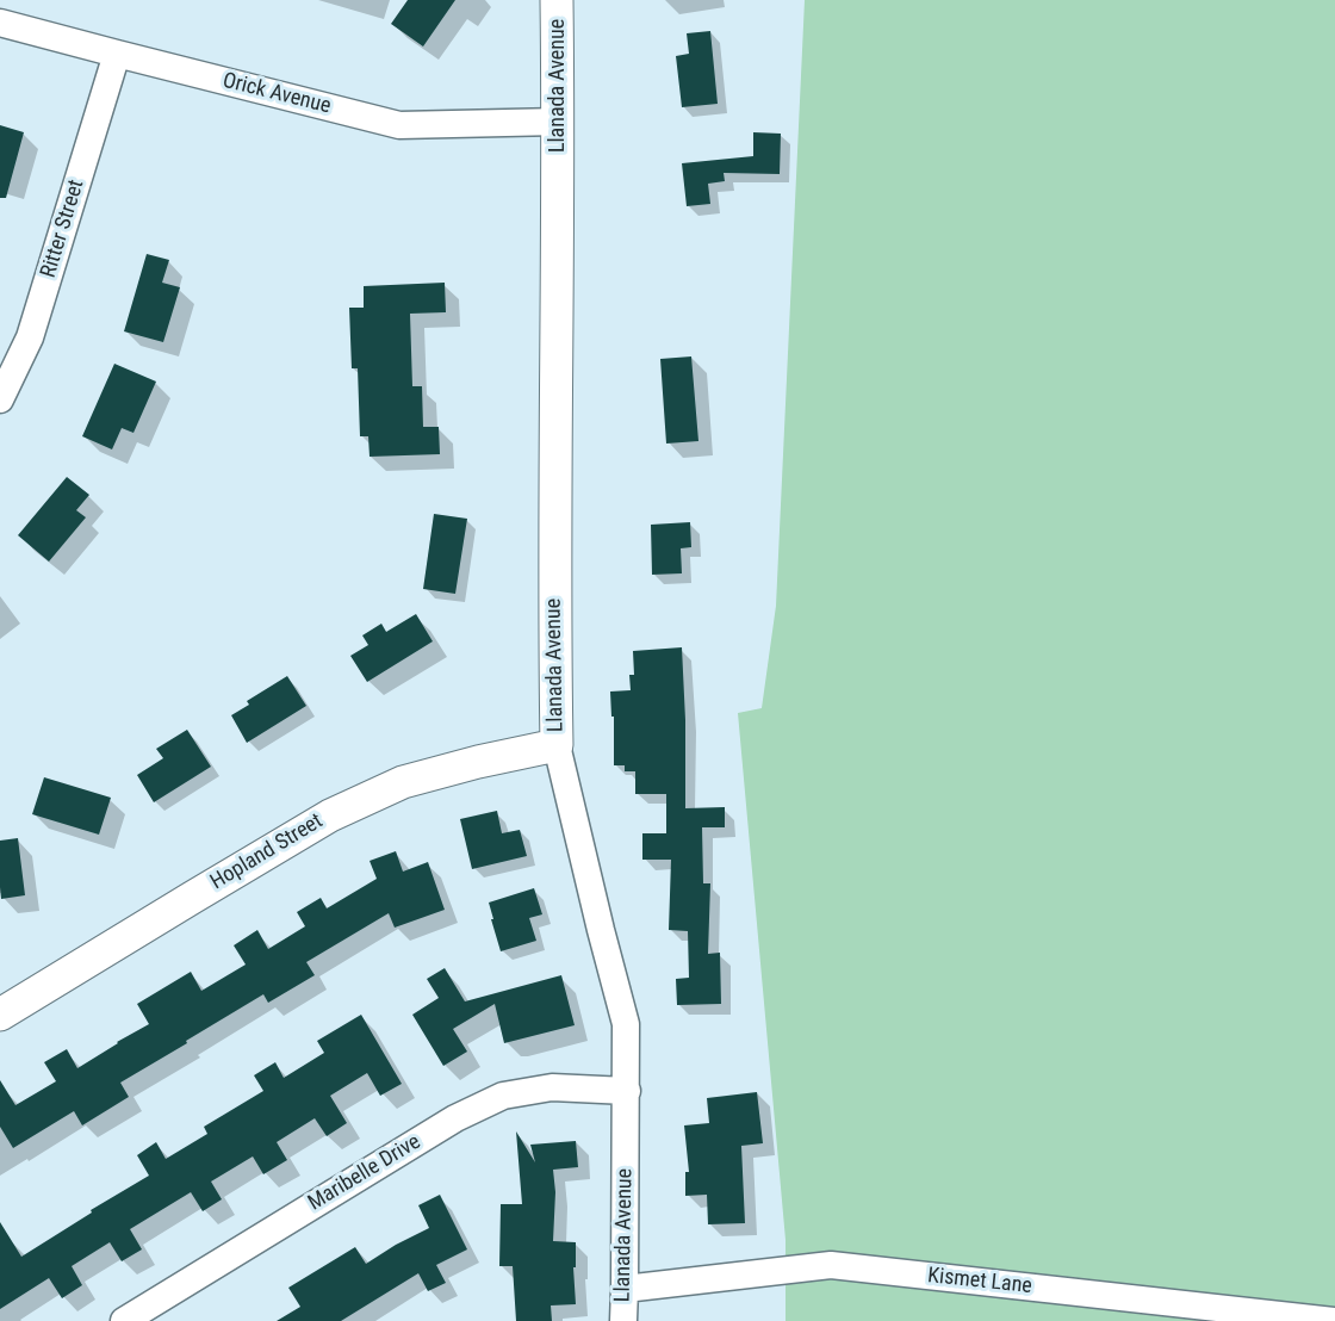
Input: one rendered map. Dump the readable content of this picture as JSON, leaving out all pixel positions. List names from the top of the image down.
{
  "streets": {
    "street": [
      "Llanada Avenue",
      "Orick Avenue",
      "Ritter Street",
      "Hopland Street",
      "Maribelle Drive",
      "Kismet Lane"
    ]
  },
  "crossings": [
    ["Llanada Avenue", "Orick Avenue"],
    ["Llanada Avenue", "Hopland Street"],
    ["Llanada Avenue", "Maribelle Drive"],
    ["Llanada Avenue", "Kismet Lane"],
    ["Orick Avenue", "Ritter Street"]
  ]
}
